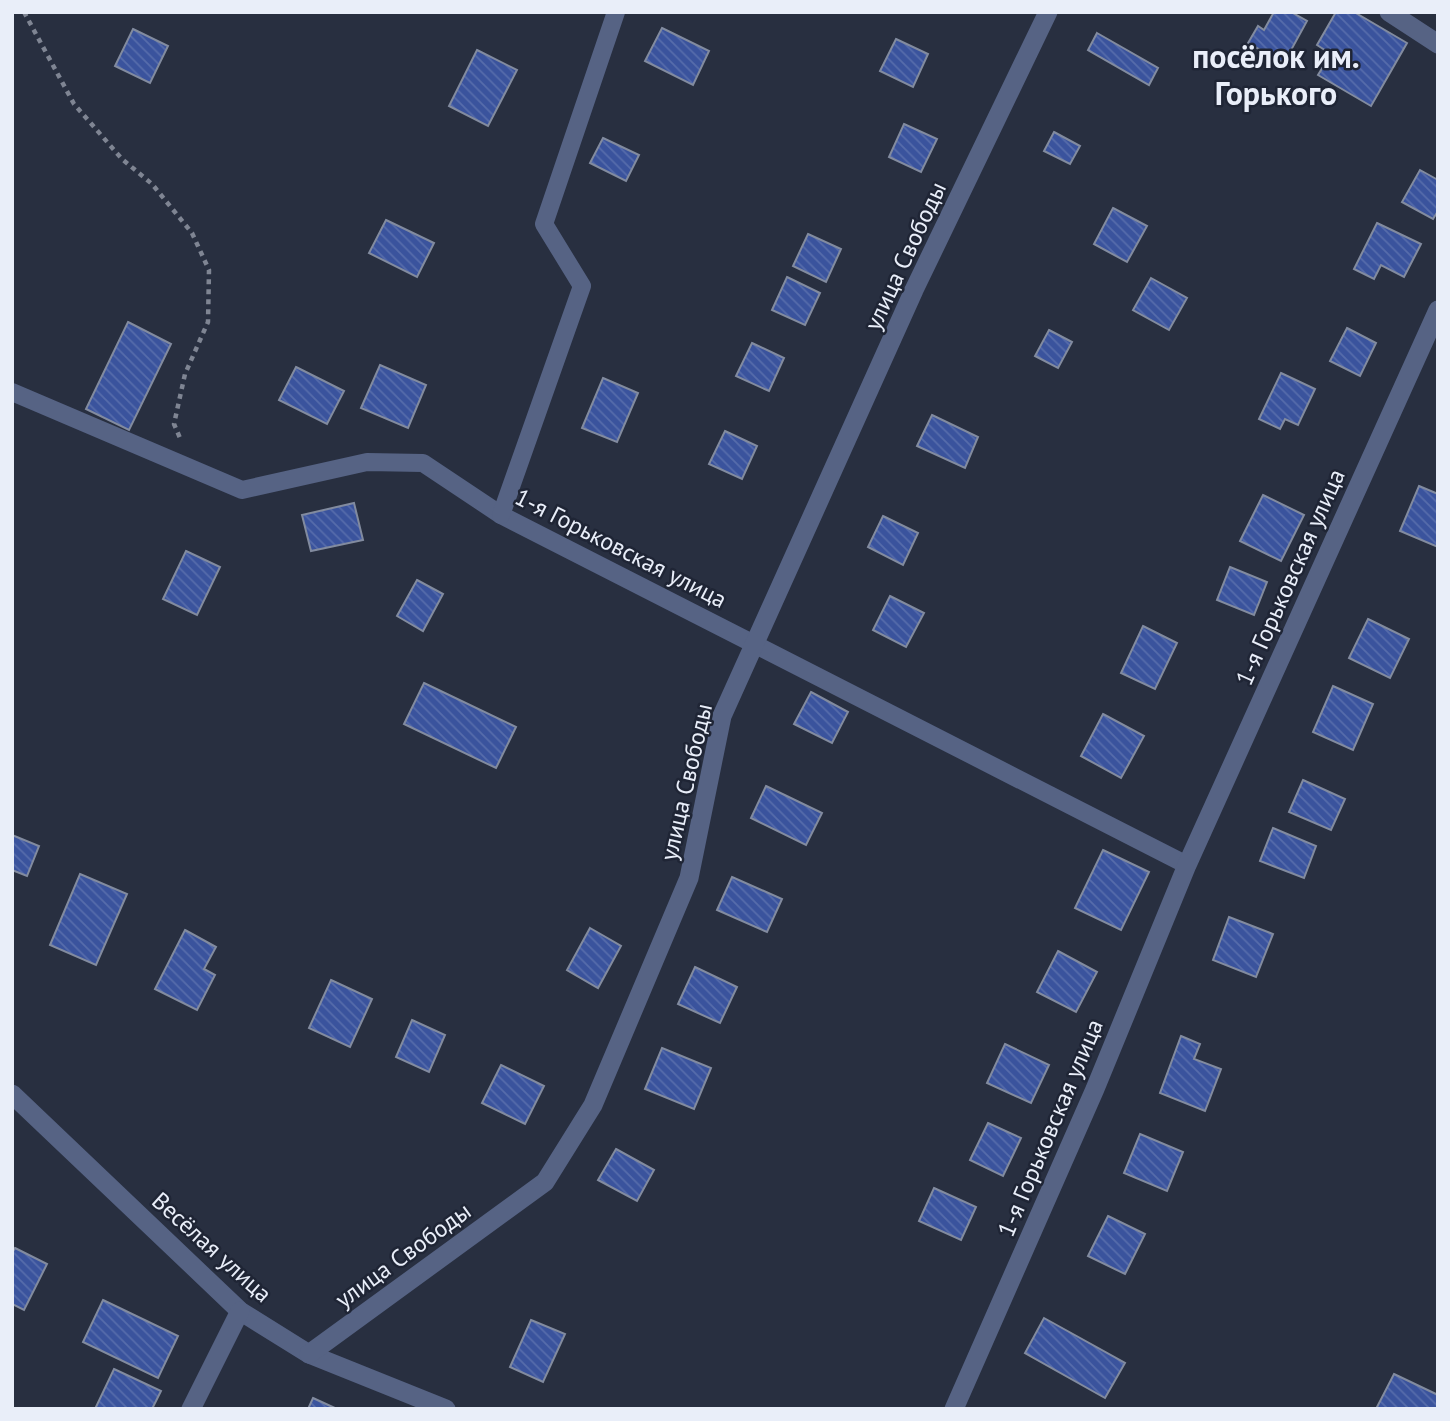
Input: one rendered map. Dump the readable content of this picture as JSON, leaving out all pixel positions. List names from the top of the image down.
{
  "streets": {
    "street": ["улица Свободы", "1-я Горьковская улица", "Весёлая улица"]
  },
  "crossings": [
    ["улица Свободы", "1-я Горьковская улица"],
    ["улица Свободы", "Весёлая улица"]
  ],
  "districts": ["посёлок им. Горького"]
}
